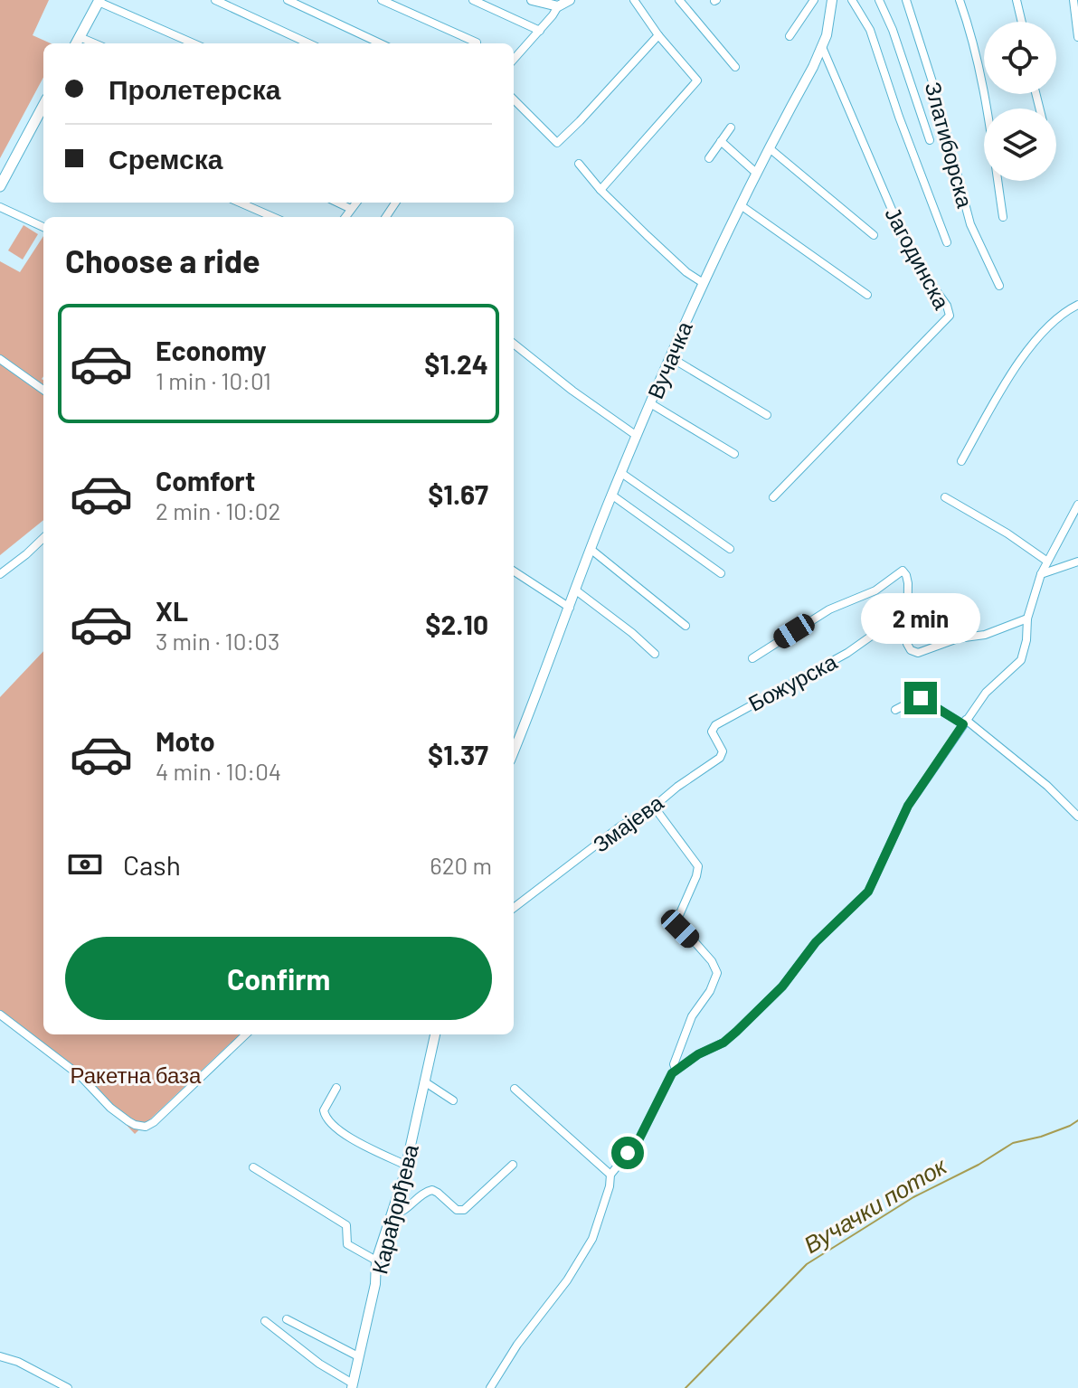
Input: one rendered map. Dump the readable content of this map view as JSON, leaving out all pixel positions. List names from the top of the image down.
{
  "streets": {
    "street": [
      "Златиборска",
      "Јагодинска",
      "Вучачка",
      "Божурска",
      "Змајева",
      "Карађорђева"
    ]
  },
  "crossings": [
    ["Јагодинска", "Вучачка"],
    ["Божурска", "Змајева"]
  ],
  "water": ["Вучачки поток"],
  "parks": ["Ракетна база"],
  "page": {
    "banner": ["Пролетерска", "Сремска"],
    "heading": "Choose a ride",
    "list": [
      {
        "name": "Economy",
        "note": "1 min · 10:01",
        "value": "$1.24"
      },
      {
        "name": "Comfort",
        "note": "2 min · 10:02",
        "value": "$1.67"
      },
      {
        "name": "XL",
        "note": "3 min · 10:03",
        "value": "$2.10"
      },
      {
        "name": "Moto",
        "note": "4 min · 10:04",
        "value": "$1.37"
      }
    ],
    "bubble": "2 min",
    "pay": ["Cash", "620 m"],
    "buttons": "Confirm"
  }
}
